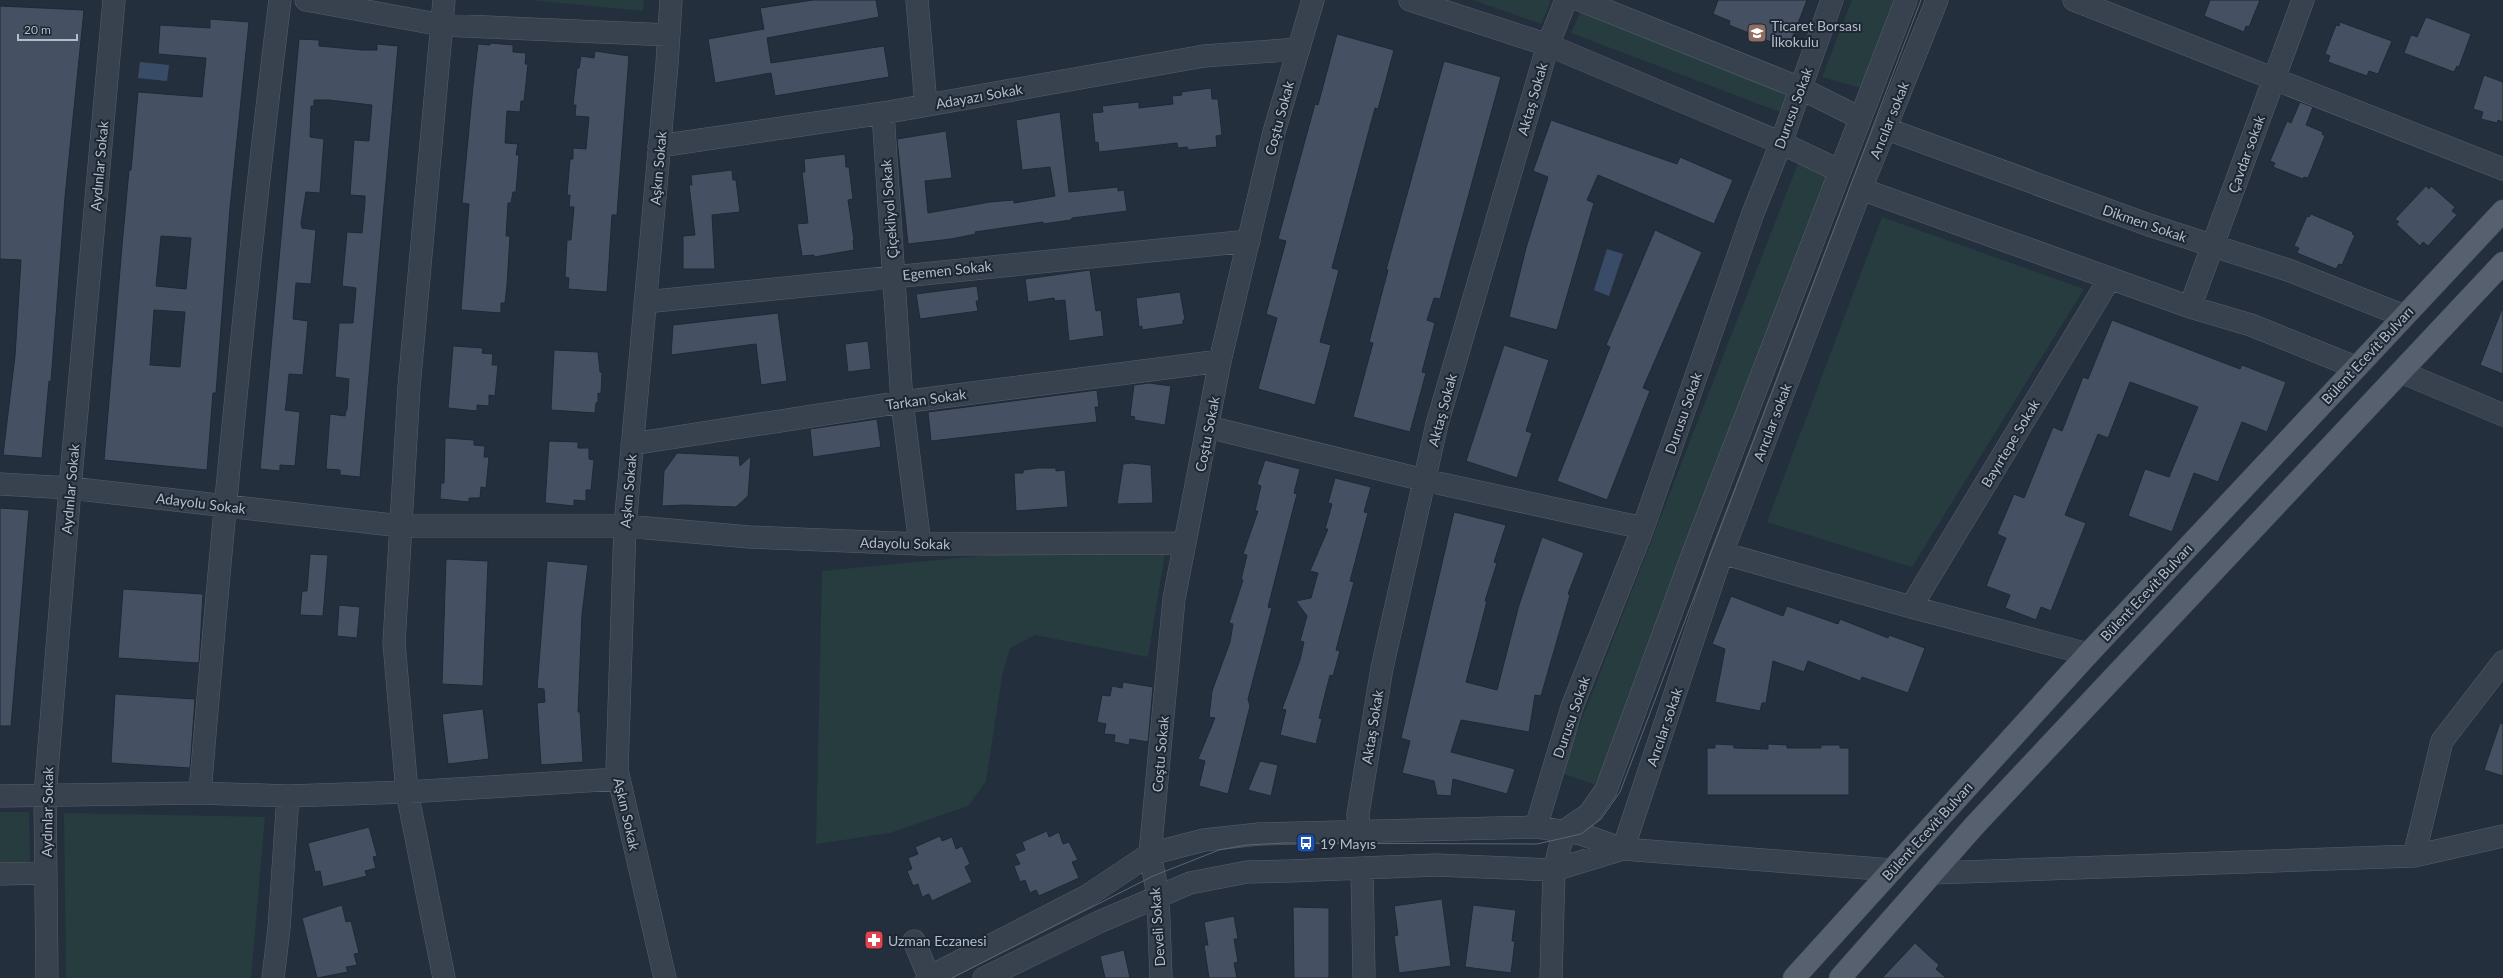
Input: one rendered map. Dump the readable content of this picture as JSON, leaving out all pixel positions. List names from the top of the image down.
{
  "streets": {
    "main road": ["Bülent Ecevit Bulvarı"],
    "street": [
      "Adayazı Sokak",
      "Aktaş Sokak",
      "Durusu Sokak",
      "Coştu Sokak",
      "Arıcılar sokak",
      "Çavdar sokak",
      "Aydınlar Sokak",
      "Aşkın Sokak",
      "Çiçekliyol Sokak",
      "Dikmen Sokak",
      "Egemen Sokak",
      "Tarkan Sokak",
      "Bayırtepe Sokak",
      "Adayolu Sokak",
      "Develi Sokak"
    ]
  },
  "crossings": [
    ["Adayazı Sokak", "Coştu Sokak"],
    ["Adayazı Sokak", "Aşkın Sokak"],
    ["Adayazı Sokak", "Çiçekliyol Sokak"],
    ["Coştu Sokak", "Egemen Sokak"],
    ["Coştu Sokak", "Tarkan Sokak"],
    ["Coştu Sokak", "Adayolu Sokak"],
    ["Coştu Sokak", "Develi Sokak"],
    ["Arıcılar sokak", "Dikmen Sokak"],
    ["Çavdar sokak", "Dikmen Sokak"],
    ["Aydınlar Sokak", "Adayolu Sokak"],
    ["Aşkın Sokak", "Egemen Sokak"],
    ["Aşkın Sokak", "Tarkan Sokak"],
    ["Aşkın Sokak", "Adayolu Sokak"],
    ["Çiçekliyol Sokak", "Egemen Sokak"],
    ["Çiçekliyol Sokak", "Tarkan Sokak"],
    ["Çiçekliyol Sokak", "Adayolu Sokak"],
    ["Dikmen Sokak", "Bülent Ecevit Bulvarı"]
  ],
  "places": {
    "school or university": ["Ticaret Borsası İlkokulu"],
    "bus stop": ["19 Mayıs"],
    "pharmacy": ["Uzman Eczanesi"]
  },
  "scale_bar": "20 m"
}
